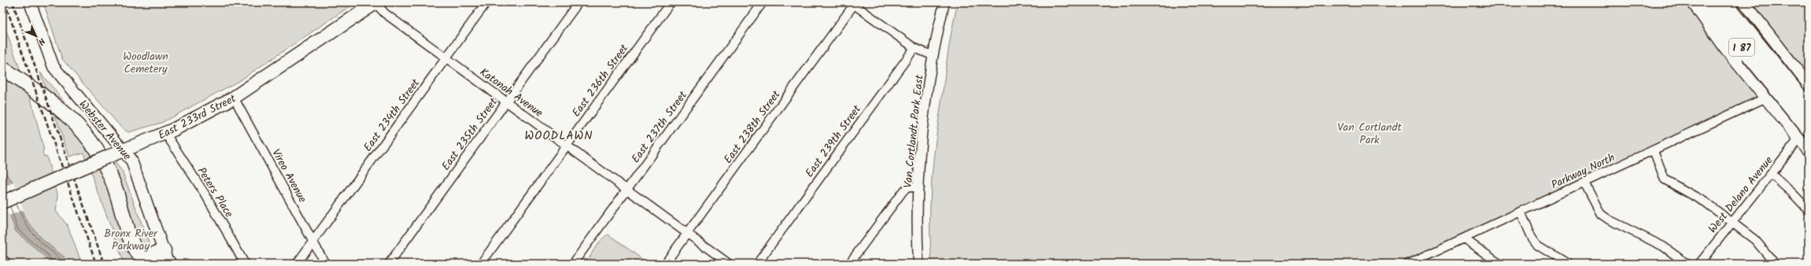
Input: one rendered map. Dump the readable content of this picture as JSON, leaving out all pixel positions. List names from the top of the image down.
{
  "streets": {
    "highway": ["I 87"],
    "main road": ["East 233rd Street", "Webster Avenue"],
    "street": [
      "East 236th Street",
      "Katonah Avenue",
      "East 234th Street",
      "East 237th Street",
      "East 238th Street",
      "Van Cortlandt Park East",
      "East 235th Street",
      "East 239th Street",
      "Parkway North",
      "Vireo Avenue",
      "Peters Place",
      "West Delano Avenue"
    ]
  },
  "crossings": [
    ["I 87", "Parkway North"],
    ["I 87", "West Delano Avenue"],
    ["East 236th Street", "Katonah Avenue"],
    ["Katonah Avenue", "East 234th Street"],
    ["Katonah Avenue", "East 233rd Street"],
    ["Katonah Avenue", "East 237th Street"],
    ["Katonah Avenue", "East 238th Street"],
    ["Katonah Avenue", "East 235th Street"],
    ["East 234th Street", "Vireo Avenue"],
    ["East 233rd Street", "Webster Avenue"],
    ["East 233rd Street", "Vireo Avenue"],
    ["East 233rd Street", "Peters Place"]
  ],
  "districts": ["WOODLAWN"],
  "parks": ["Woodlawn Cemetery", "Van Cortlandt Park", "Bronx River Parkway"],
  "north": "bottom right"
}
